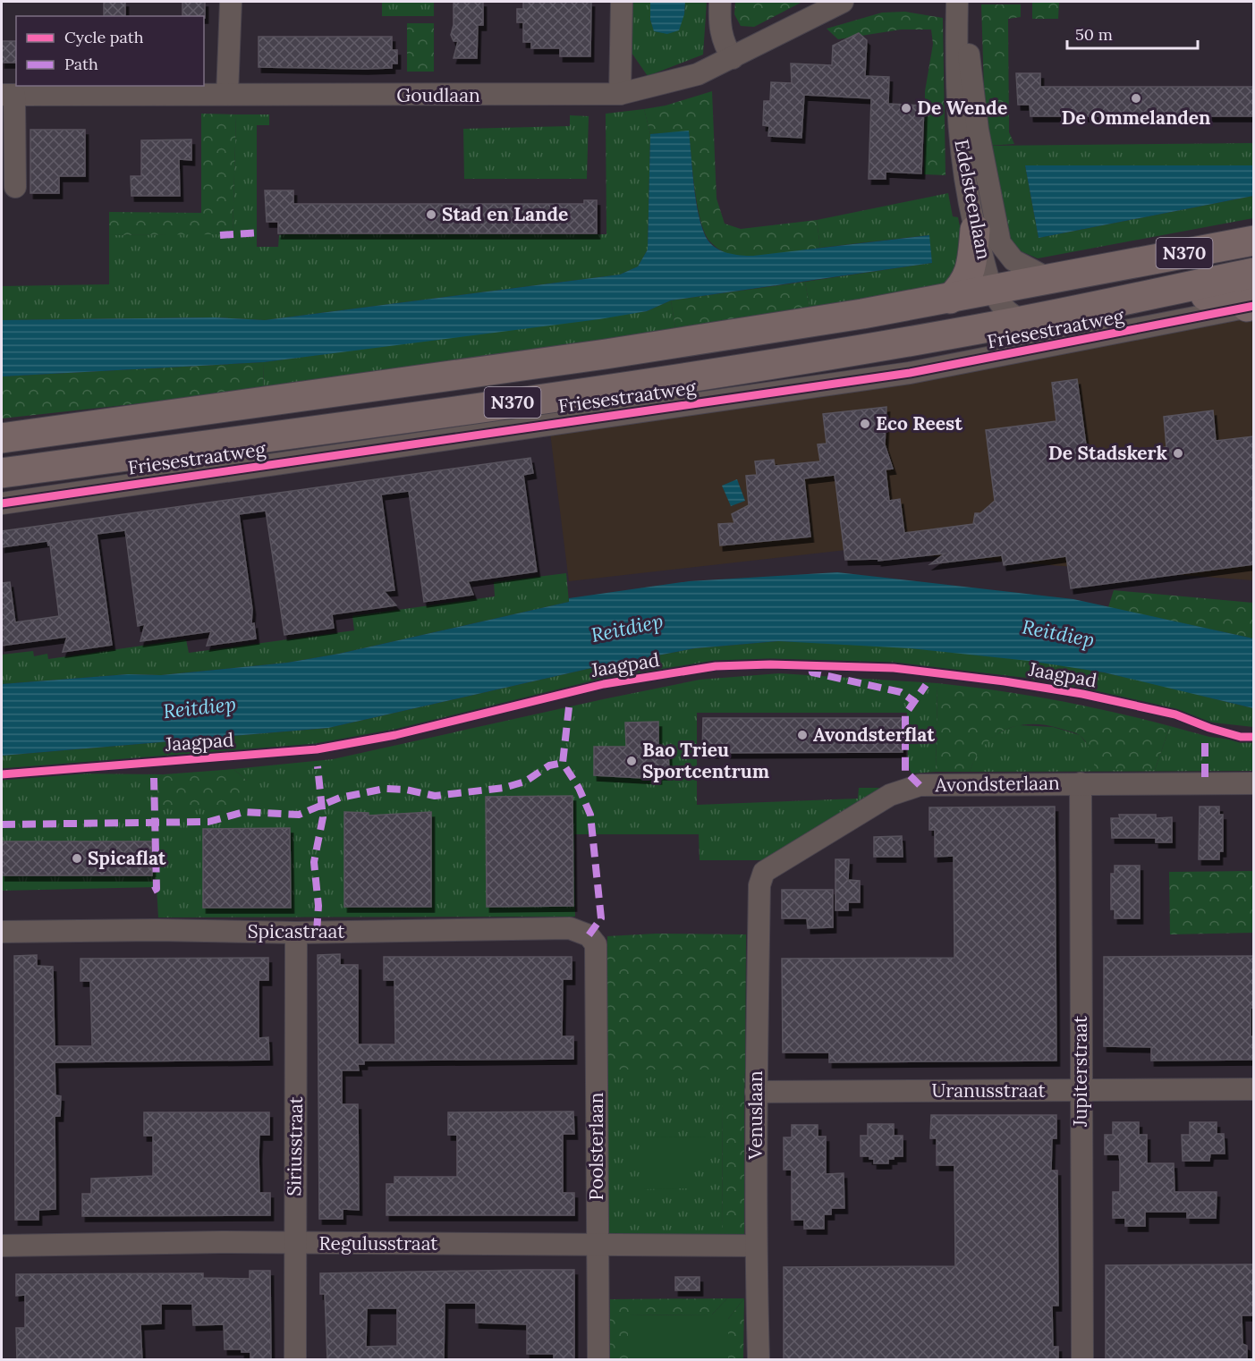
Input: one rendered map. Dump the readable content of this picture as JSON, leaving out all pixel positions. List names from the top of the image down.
{
  "streets": {
    "highway": ["N370", "Friesestraatweg"],
    "street": [
      "Goudlaan",
      "Edelsteenlaan",
      "Avondsterlaan",
      "Spicastraat",
      "Jupiterstraat",
      "Uranusstraat",
      "Venuslaan",
      "Siriusstraat",
      "Poolsterlaan",
      "Regulusstraat"
    ],
    "cycle path": ["Jaagpad"]
  },
  "crossings": [
    ["Edelsteenlaan", "N370"],
    ["Edelsteenlaan", "Friesestraatweg"],
    ["Avondsterlaan", "Jupiterstraat"],
    ["Avondsterlaan", "Venuslaan"],
    ["Spicastraat", "Siriusstraat"],
    ["Spicastraat", "Poolsterlaan"],
    ["Jupiterstraat", "Uranusstraat"],
    ["Uranusstraat", "Venuslaan"],
    ["Venuslaan", "Regulusstraat"],
    ["Siriusstraat", "Regulusstraat"],
    ["Poolsterlaan", "Regulusstraat"]
  ],
  "water": ["Reitdiep"],
  "places": [
    "De Ommelanden",
    "De Wende",
    "Stad en Lande",
    "Eco Reest",
    "De Stadskerk",
    "Avondsterflat",
    "Bao Trieu Sportcentrum",
    "Spicaflat"
  ],
  "legend": ["Cycle path", "Path"],
  "scale_bar": "50 m"
}
